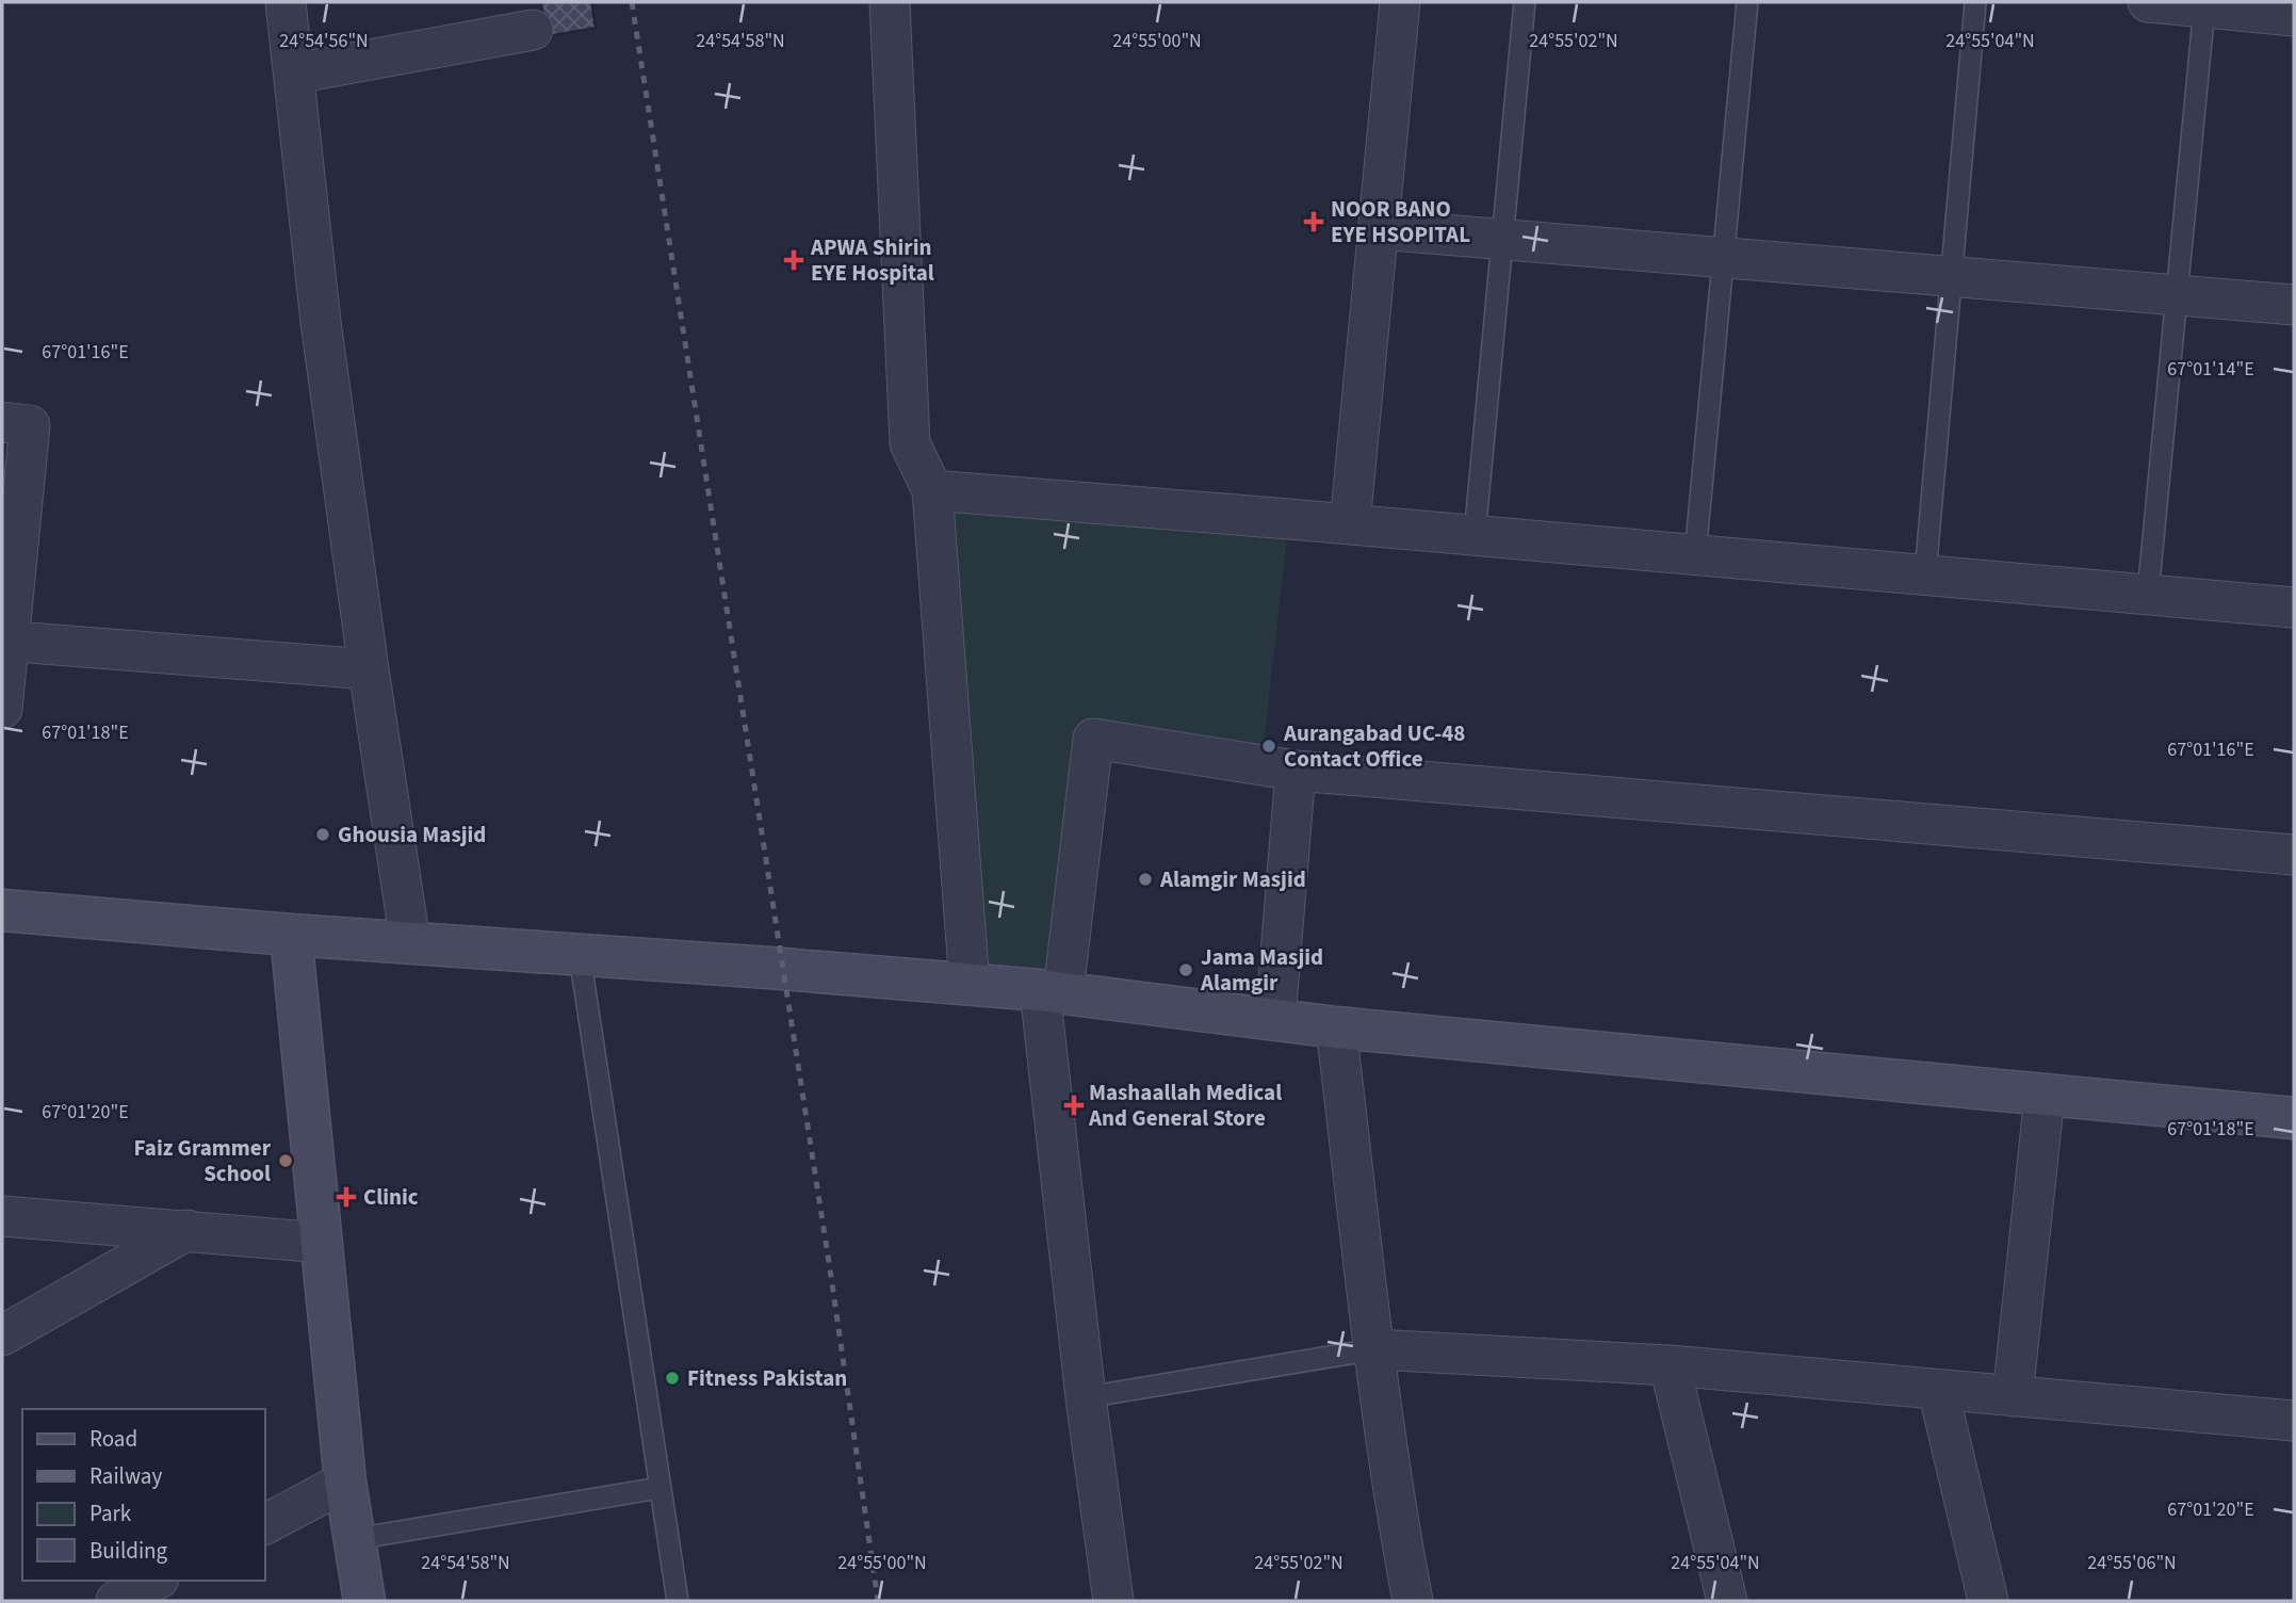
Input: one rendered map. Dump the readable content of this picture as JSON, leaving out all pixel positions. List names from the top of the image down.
{
  "places": {
    "health": [
      "NOOR BANO EYE HSOPITAL",
      "APWA Shirin EYE Hospital",
      "Mashaallah Medical And General Store",
      "Clinic"
    ],
    "other": [
      "Aurangabad UC-48 Contact Office",
      "Ghousia Masjid",
      "Alamgir Masjid",
      "Jama Masjid Alamgir",
      "Faiz Grammer School",
      "Fitness Pakistan"
    ]
  },
  "legend": [
    "Road",
    "Railway",
    "Park",
    "Building"
  ],
  "coordinates": [
    "24°54'56\"N",
    "24°54'58\"N",
    "24°55'00\"N",
    "24°55'02\"N",
    "24°55'04\"N",
    "67°01'16\"E",
    "67°01'14\"E",
    "67°01'18\"E",
    "67°01'20\"E",
    "24°55'06\"N"
  ]
}
